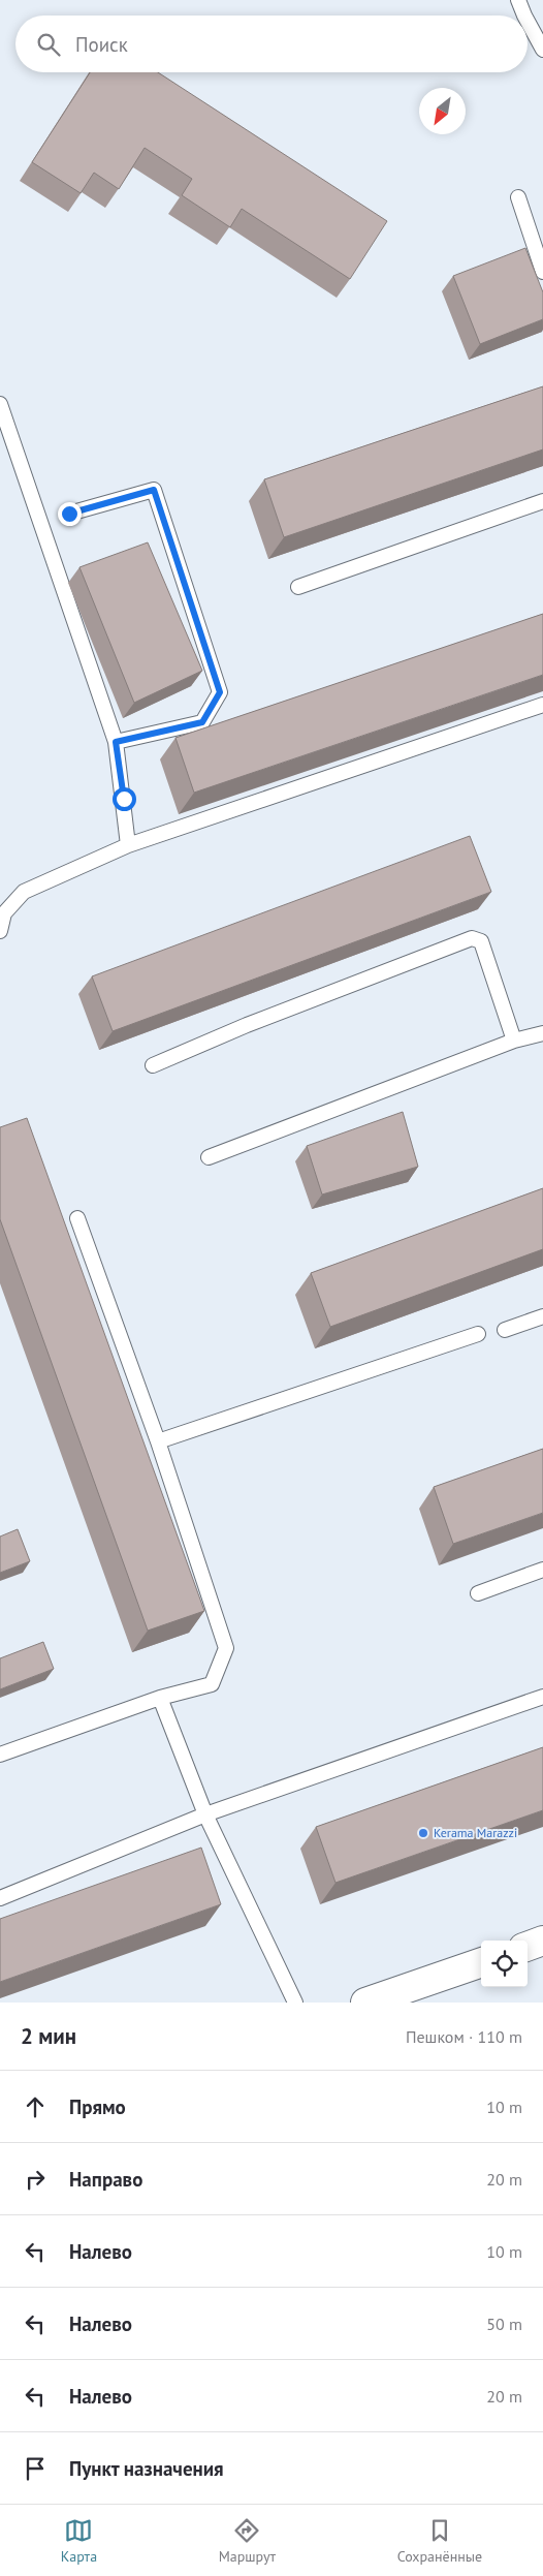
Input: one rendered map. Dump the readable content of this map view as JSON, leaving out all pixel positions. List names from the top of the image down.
{
  "places": ["Kerama Marazzi"],
  "north": "bottom left",
  "page": {
    "search": "Поиск",
    "heading": ["2 мин", "Пешком · 110 m"],
    "list": [
      ["Прямо", "10 m"],
      ["Направо", "20 m"],
      ["Налево", "10 m"],
      ["Налево", "50 m"],
      ["Налево", "20 m"],
      "Пункт назначения"
    ],
    "nav": ["Карта", "Маршрут", "Сохранённые"]
  }
}
